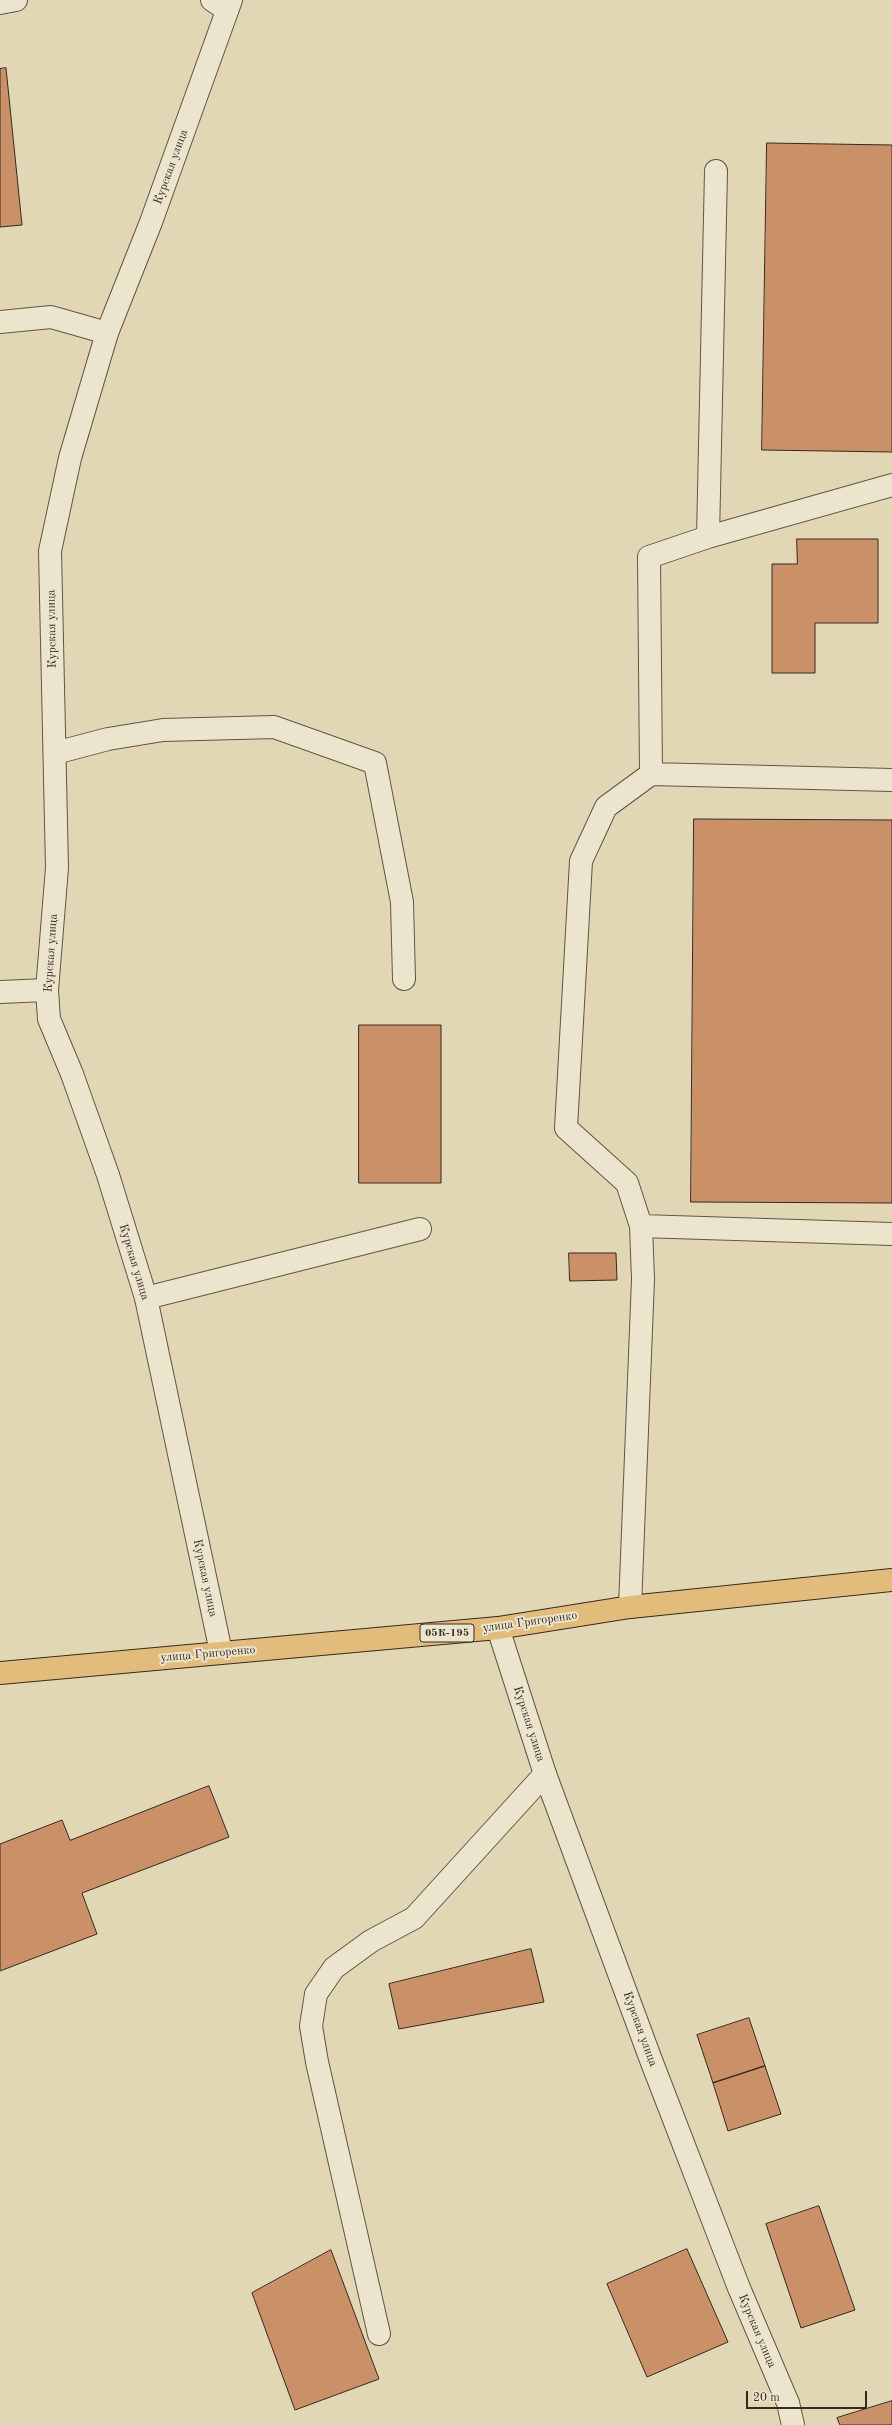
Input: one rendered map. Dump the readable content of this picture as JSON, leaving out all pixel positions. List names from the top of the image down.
{
  "streets": {
    "main road": ["улица Григоренко", "05К-195"],
    "street": ["Курская улица"]
  },
  "crossings": [
    ["Курская улица", "улица Григоренко"]
  ],
  "scale_bar": "20 m"
}
